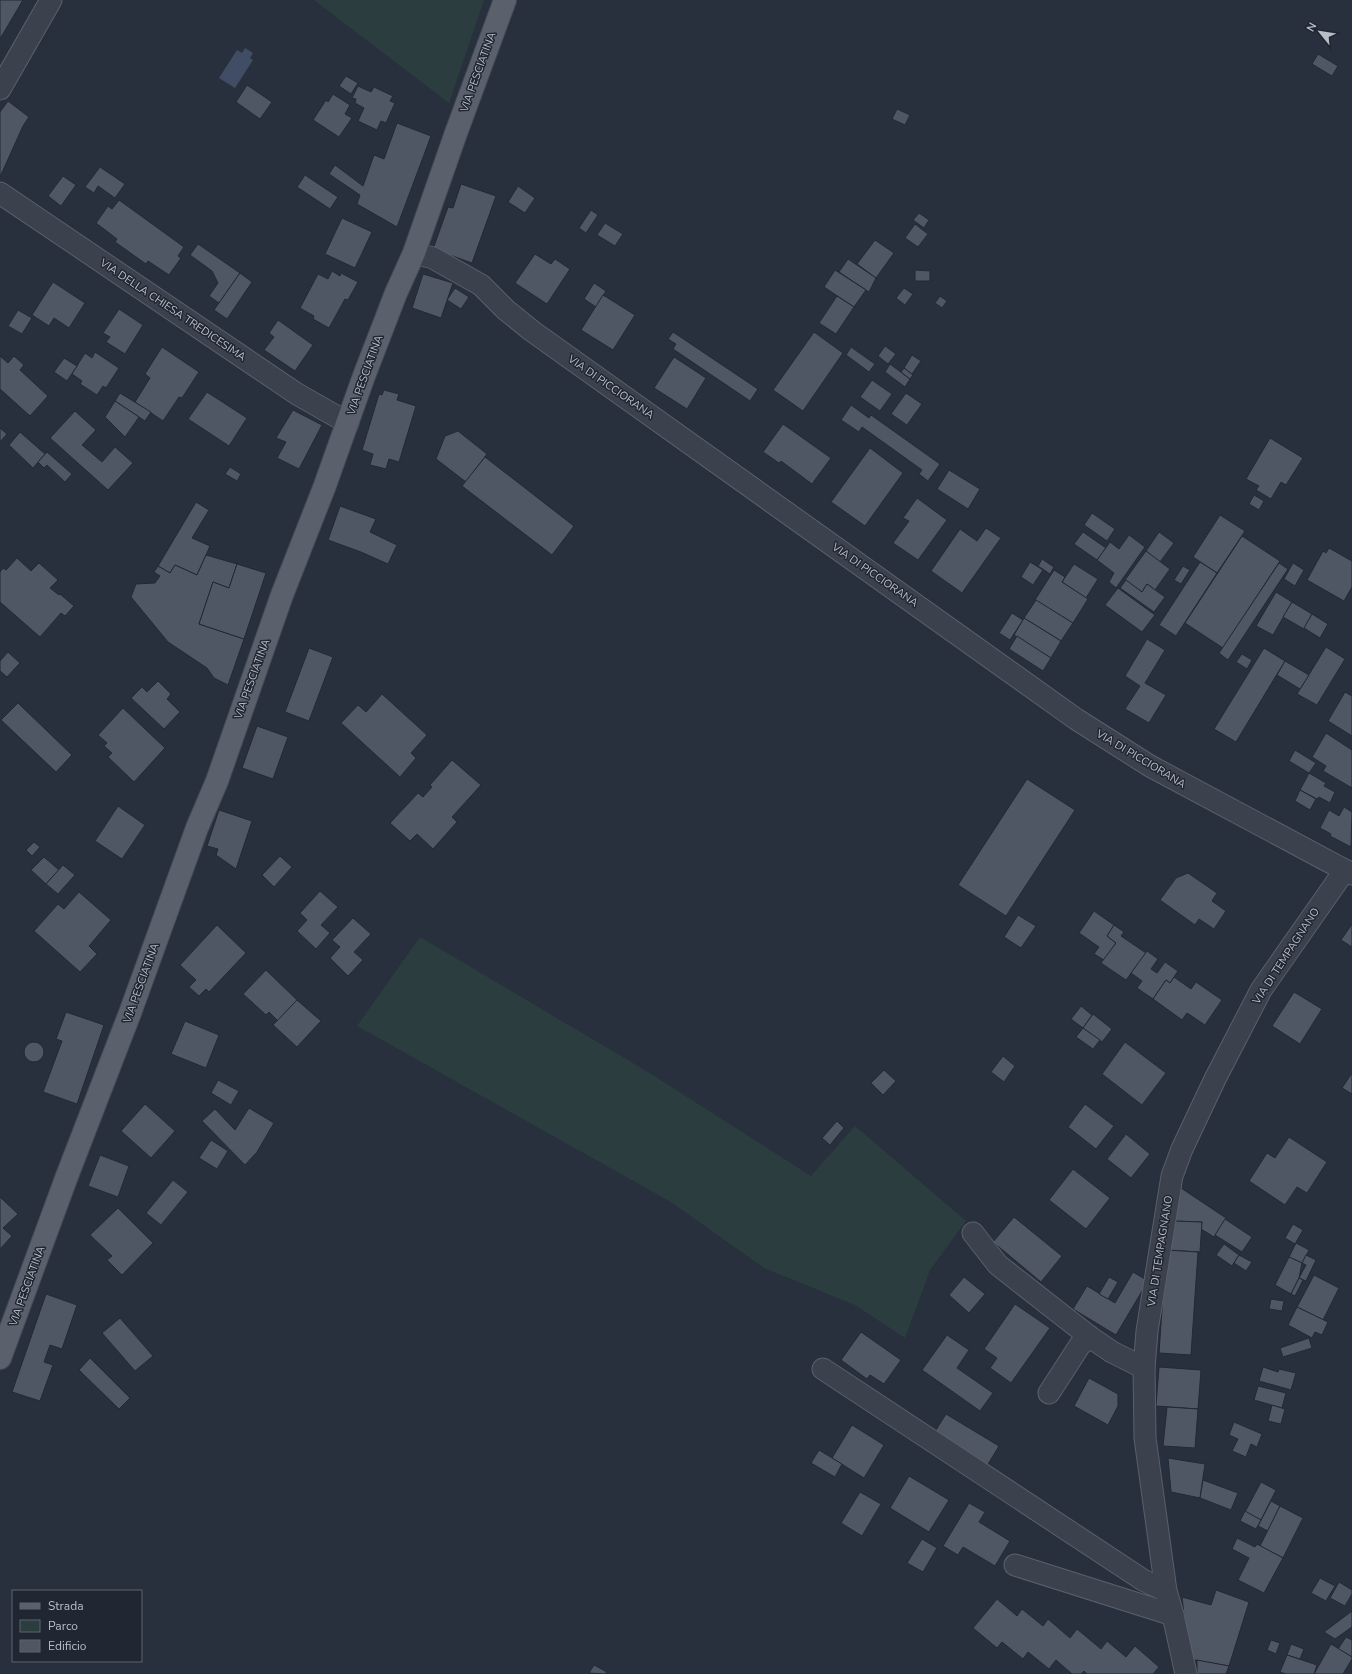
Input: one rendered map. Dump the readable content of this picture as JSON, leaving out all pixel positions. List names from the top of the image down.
{
  "streets": {
    "main road": ["VIA PESCIATINA"],
    "street": ["VIA DELLA CHIESA TREDICESIMA", "VIA DI PICCIORANA", "VIA DI TEMPAGNANO"]
  },
  "crossings": [
    ["VIA PESCIATINA", "VIA DELLA CHIESA TREDICESIMA"],
    ["VIA PESCIATINA", "VIA DI PICCIORANA"],
    ["VIA DI PICCIORANA", "VIA DI TEMPAGNANO"]
  ],
  "legend": ["Strada", "Parco", "Edificio"],
  "north": "top left"
}
